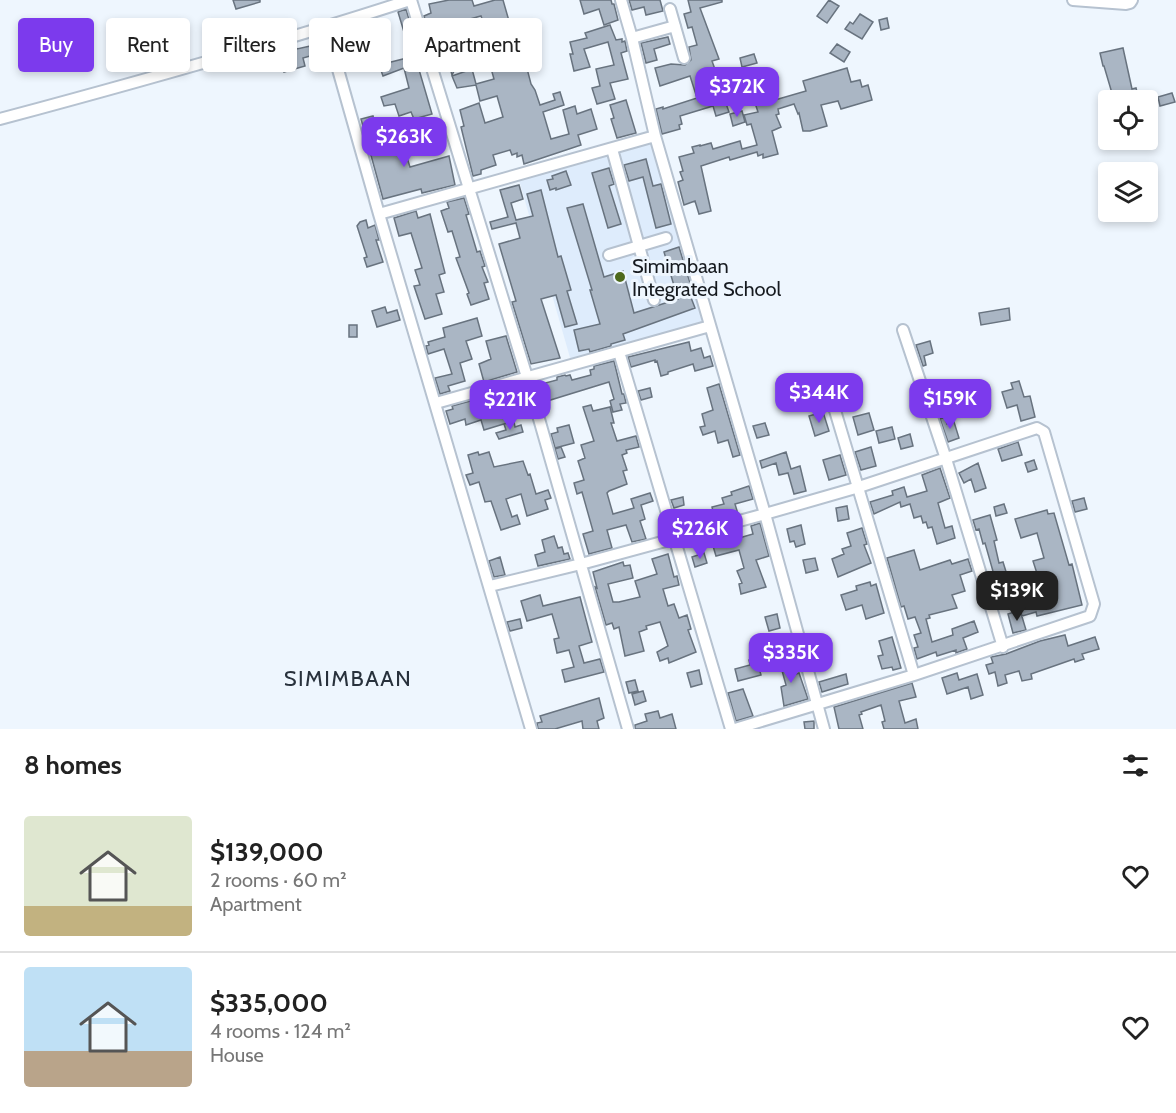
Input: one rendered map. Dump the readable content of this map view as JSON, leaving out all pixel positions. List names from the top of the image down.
{
  "districts": ["SIMIMBAAN"],
  "places": ["Simimbaan Integrated School"],
  "page": {
    "chip": [
      "Buy",
      "Rent",
      "Filters",
      "New",
      "Apartment"
    ],
    "price": [
      "$372K",
      "$263K",
      "$344K",
      "$159K",
      "$221K",
      "$226K",
      "$139K",
      "$335K"
    ],
    "heading": "8 homes",
    "list": [
      {
        "name": "$139,000",
        "note": "2 rooms · 60 m² · Apartment"
      },
      {
        "name": "$335,000",
        "note": "4 rooms · 124 m² · House"
      }
    ]
  }
}
